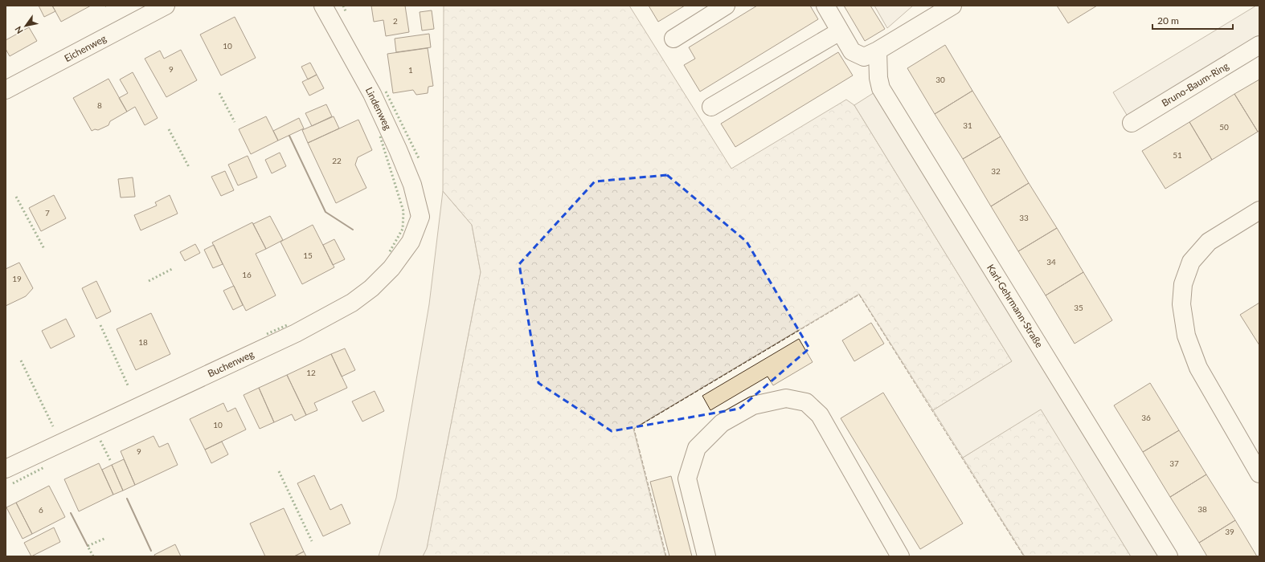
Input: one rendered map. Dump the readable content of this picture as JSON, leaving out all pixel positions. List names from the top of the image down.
{
  "streets": {
    "street": [
      "Eichenweg",
      "Bruno-Baum-Ring",
      "Lindenweg",
      "Karl-Gehrmann-Straße",
      "Buchenweg"
    ]
  },
  "crossings": [
    ["Lindenweg", "Buchenweg"]
  ],
  "house_numbers": [
    "2",
    "10",
    "9",
    "1",
    "30",
    "8",
    "31",
    "50",
    "51",
    "22",
    "32",
    "7",
    "33",
    "15",
    "34",
    "16",
    "19",
    "35",
    "18",
    "12",
    "36",
    "10",
    "9",
    "37",
    "38",
    "6",
    "39"
  ],
  "scale_bar": "20 m",
  "north": "bottom left"
}
